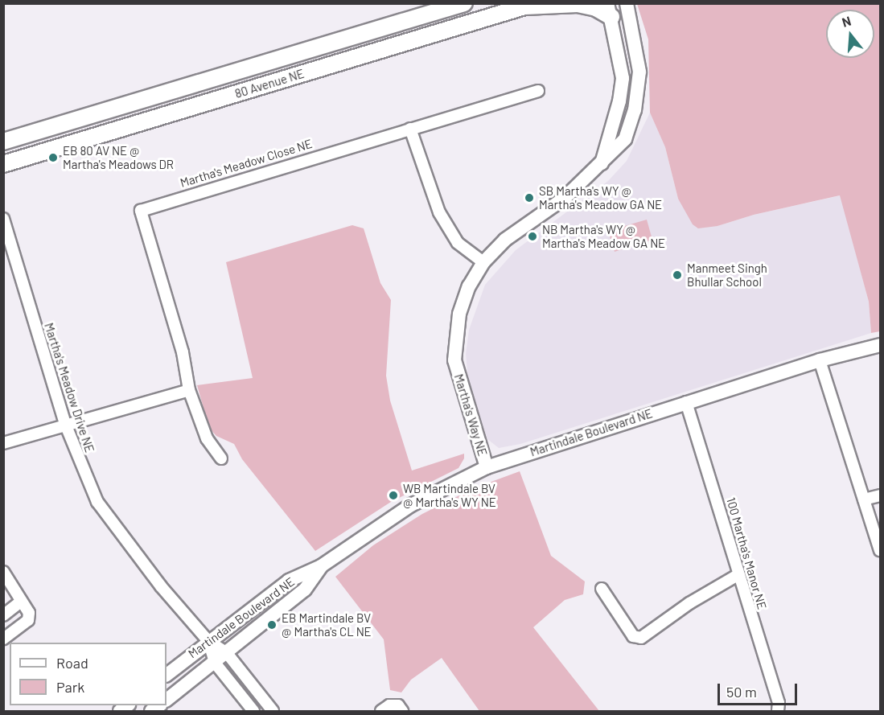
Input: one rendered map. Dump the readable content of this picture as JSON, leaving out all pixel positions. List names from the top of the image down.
{
  "streets": {
    "main road": ["80 Avenue NE"],
    "street": [
      "Martha's Meadow Close NE",
      "Martha's Meadow Drive NE",
      "Martha's Way NE",
      "Martindale Boulevard NE",
      "100 Martha's Manor NE"
    ]
  },
  "crossings": [
    ["Martha's Meadow Drive NE", "Martindale Boulevard NE"],
    ["Martha's Way NE", "Martindale Boulevard NE"],
    ["Martindale Boulevard NE", "100 Martha's Manor NE"]
  ],
  "places": [
    "EB 80 AV NE @ Martha's Meadows DR",
    "SB Martha's WY @ Martha's Meadow GA NE",
    "NB Martha's WY @ Martha's Meadow GA NE",
    "Manmeet Singh Bhullar School",
    "WB Martindale BV @ Martha's WY NE",
    "EB Martindale BV @ Martha's CL NE"
  ],
  "legend": ["Road", "Park"],
  "scale_bar": "50 m",
  "north": "top"
}
